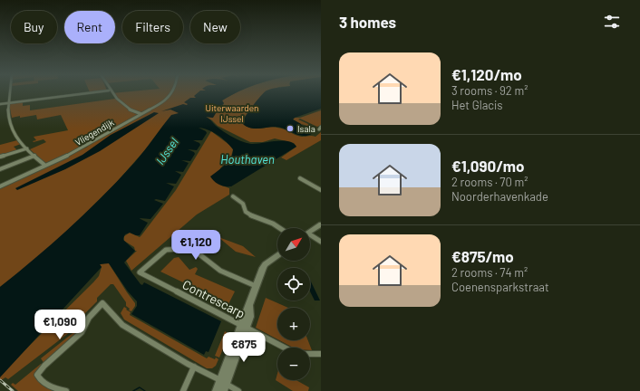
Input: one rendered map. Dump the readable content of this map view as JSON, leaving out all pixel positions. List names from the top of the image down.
{
  "streets": {
    "street": ["Vliegendijk", "Contrescarp"]
  },
  "water": ["IJssel", "Houthaven"],
  "parks": ["Uiterwaarden IJssel"],
  "places": ["Isala"],
  "north": "top right",
  "page": {
    "heading": "3 homes",
    "chip": [
      "Buy",
      "Rent",
      "Filters",
      "New"
    ],
    "list": [
      {
        "name": "€1,120/mo",
        "note": "3 rooms · 92 m² · Het Glacis"
      },
      {
        "name": "€1,090/mo",
        "note": "2 rooms · 70 m² · Noorderhavenkade"
      },
      {
        "name": "€875/mo",
        "note": "2 rooms · 74 m² · Coenensparkstraat"
      }
    ],
    "map_buttons": ["+", "−"],
    "price": ["€1,120", "€1,090", "€875"]
  }
}
